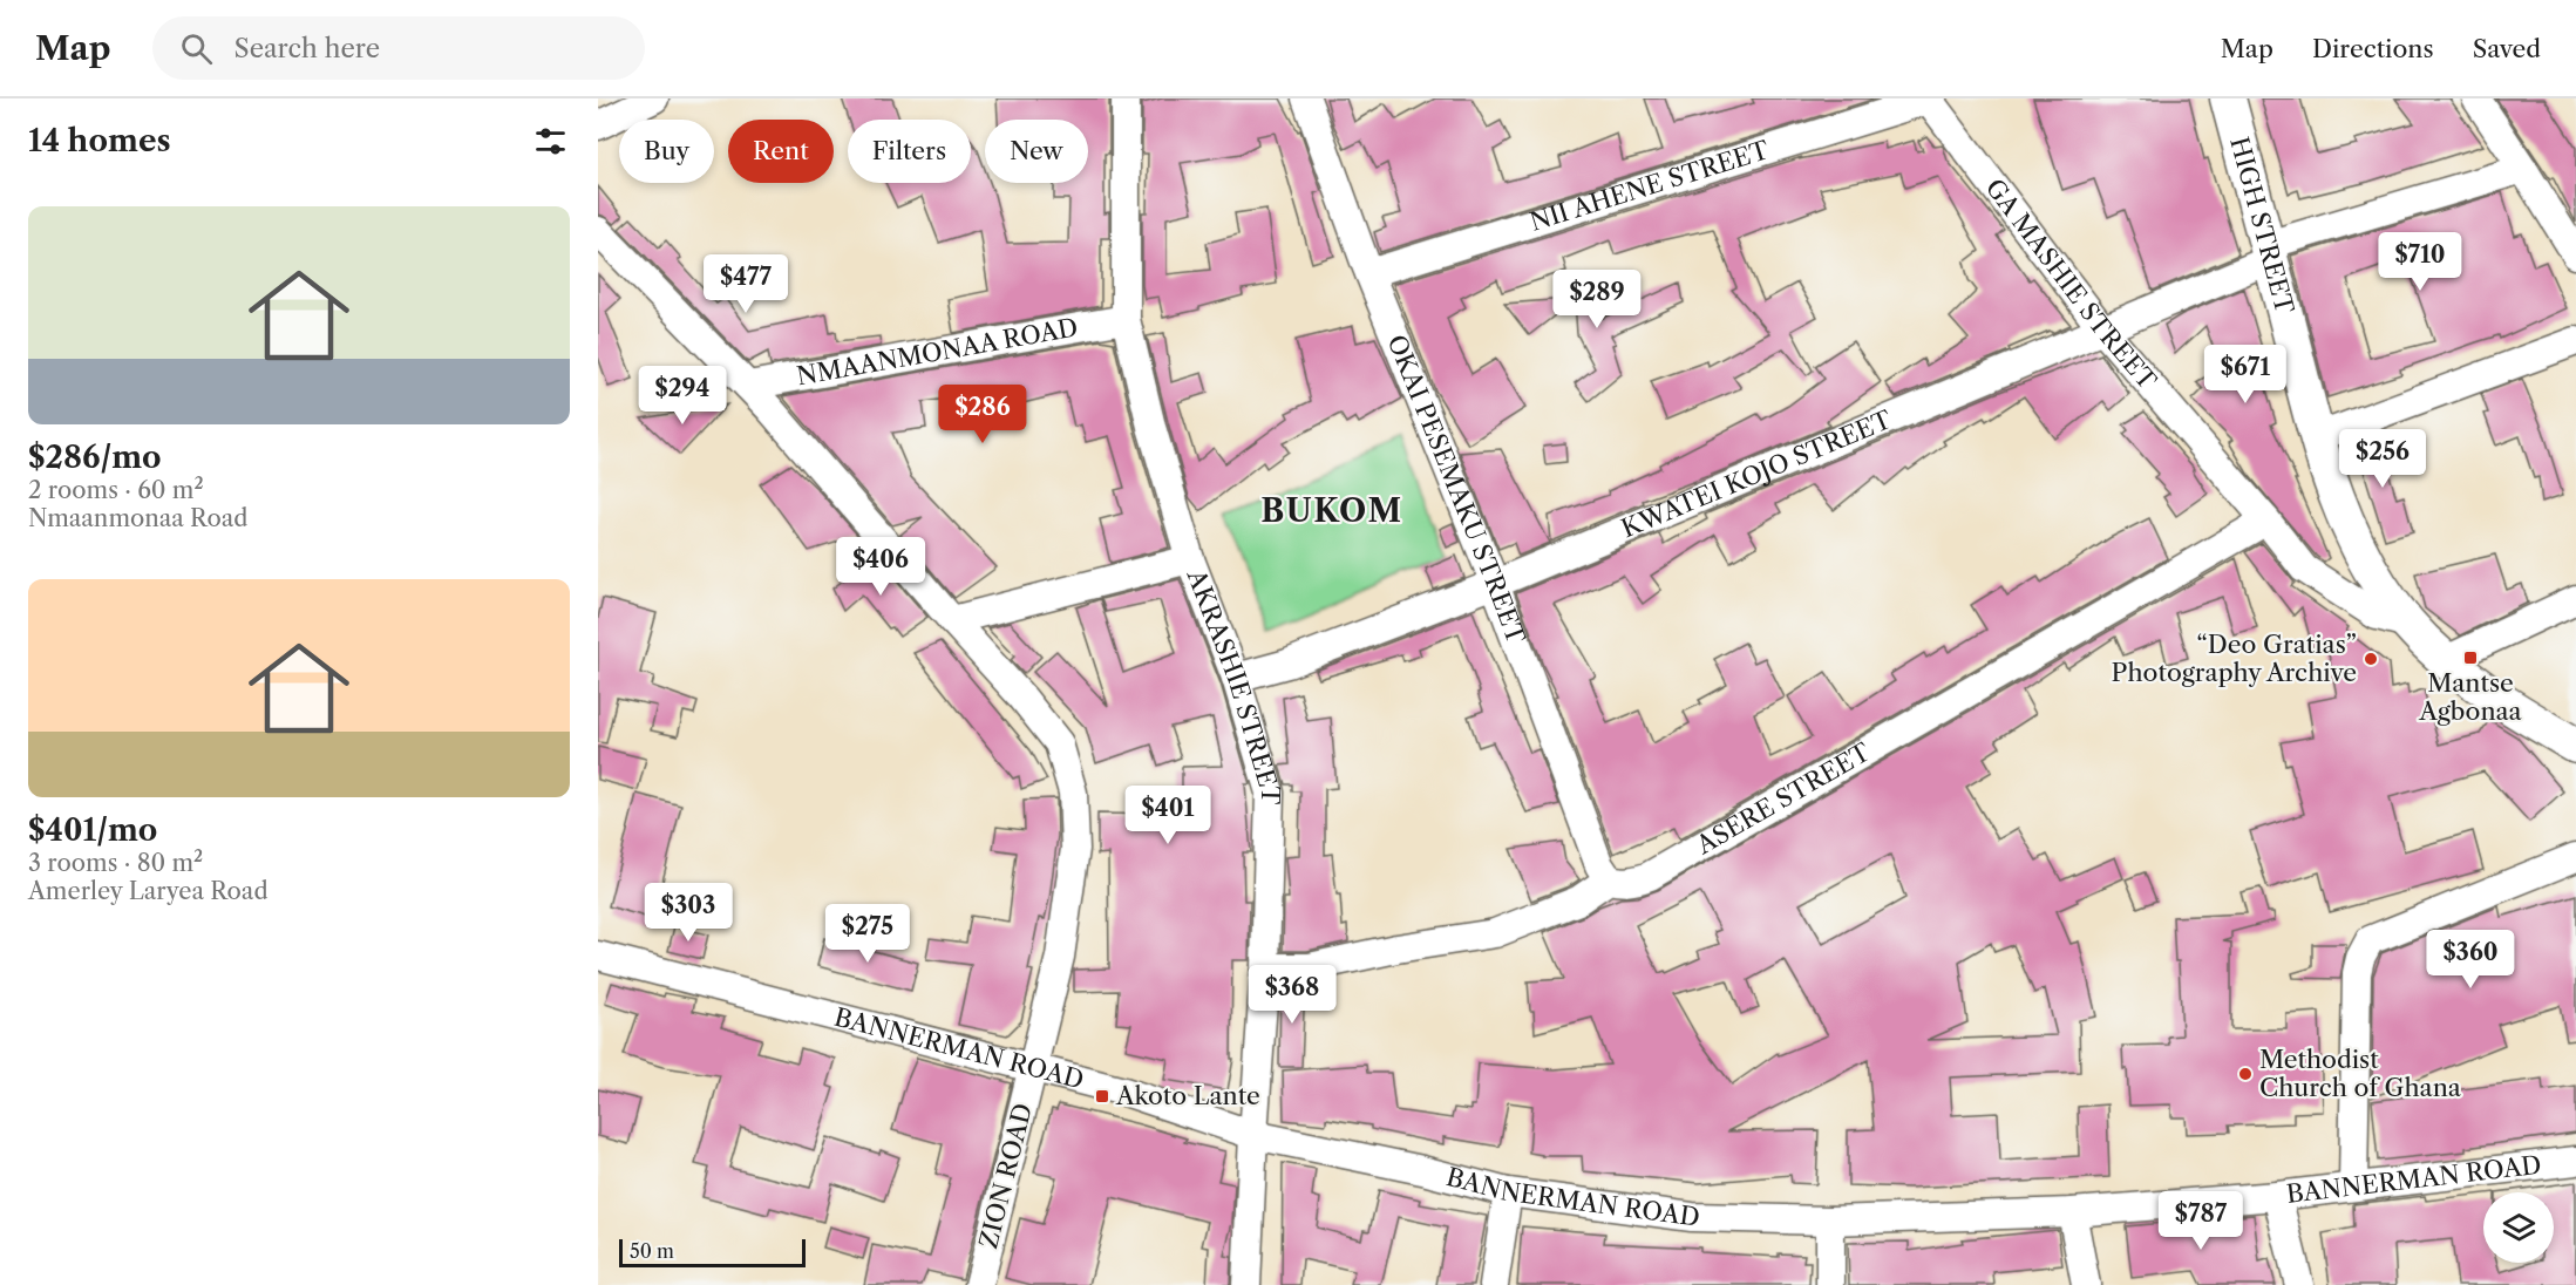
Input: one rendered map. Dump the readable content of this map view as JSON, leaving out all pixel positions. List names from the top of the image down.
{
  "streets": {
    "main road": ["HIGH STREET"],
    "street": [
      "NII AHENE STREET",
      "GA MASHIE STREET",
      "NMAANMONAA ROAD",
      "KWATEI KOJO STREET",
      "OKAI PESEMAKU STREET",
      "AKRASHIE STREET",
      "ASERE STREET",
      "BANNERMAN ROAD",
      "ZION ROAD"
    ]
  },
  "crossings": [
    ["NII AHENE STREET", "GA MASHIE STREET"],
    ["NII AHENE STREET", "OKAI PESEMAKU STREET"],
    ["HIGH STREET", "GA MASHIE STREET"],
    ["HIGH STREET", "KWATEI KOJO STREET"],
    ["GA MASHIE STREET", "KWATEI KOJO STREET"],
    ["GA MASHIE STREET", "ASERE STREET"],
    ["NMAANMONAA ROAD", "AKRASHIE STREET"],
    ["NMAANMONAA ROAD", "ZION ROAD"],
    ["KWATEI KOJO STREET", "OKAI PESEMAKU STREET"],
    ["KWATEI KOJO STREET", "AKRASHIE STREET"],
    ["OKAI PESEMAKU STREET", "ASERE STREET"],
    ["AKRASHIE STREET", "BANNERMAN ROAD"],
    ["BANNERMAN ROAD", "ZION ROAD"]
  ],
  "districts": ["BUKOM"],
  "places": {
    "transit": ["Mantse Agbonaa", "Akoto Lante"],
    "other": ["“Deo Gratias” Photography Archive", "Methodist Church of Ghana"]
  },
  "scale_bar": "50 m",
  "page": {
    "header": "Map",
    "search": "Search here",
    "nav": ["Map", "Directions", "Saved"],
    "heading": "14 homes",
    "chip": [
      "Buy",
      "Rent",
      "Filters",
      "New"
    ],
    "list": [
      {
        "name": "$286/mo",
        "note": "2 rooms · 60 m² · Nmaanmonaa Road"
      },
      {
        "name": "$401/mo",
        "note": "3 rooms · 80 m² · Amerley Laryea Road"
      }
    ],
    "price": [
      "$710",
      "$477",
      "$289",
      "$671",
      "$294",
      "$286",
      "$256",
      "$406",
      "$401",
      "$303",
      "$275",
      "$360",
      "$368",
      "$787"
    ],
    "scale": "50 m"
  }
}
